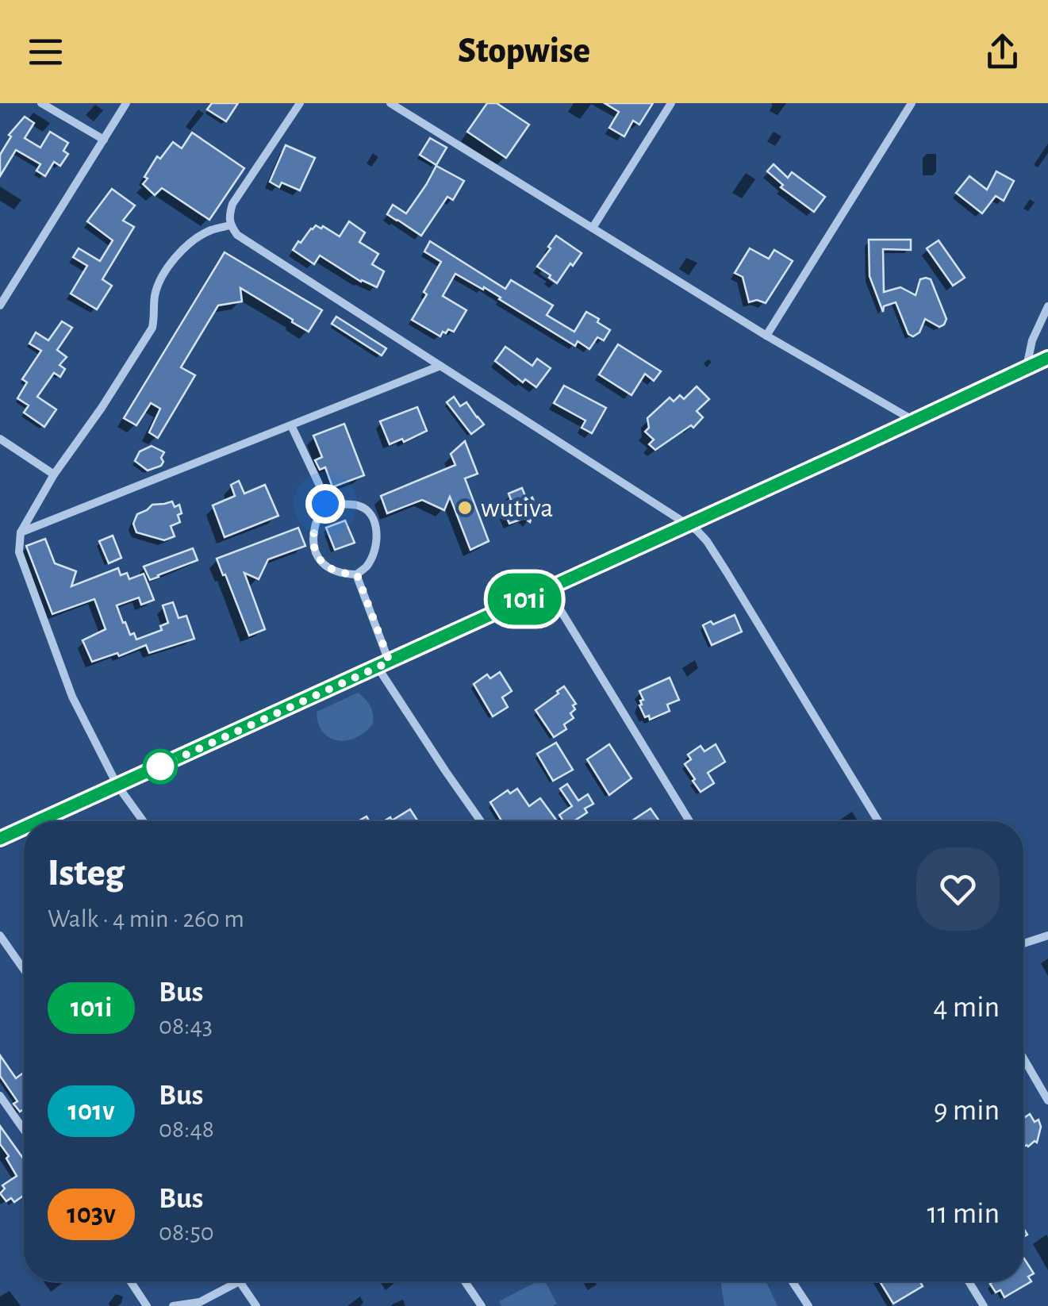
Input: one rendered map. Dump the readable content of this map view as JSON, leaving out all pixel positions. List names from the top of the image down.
{
  "places": ["wutiva"],
  "lines": ["bus line 101i"],
  "page": {
    "header": "Stopwise",
    "on_map": "101i",
    "heading": ["Isteg", "Walk · 4 min · 260 m"],
    "list": [
      {
        "mark": "101i",
        "name": "Bus",
        "note": "08:43",
        "value": "4 min"
      },
      {
        "mark": "101v",
        "name": "Bus",
        "note": "08:48",
        "value": "9 min"
      },
      {
        "mark": "103v",
        "name": "Bus",
        "note": "08:50",
        "value": "11 min"
      }
    ]
  }
}
